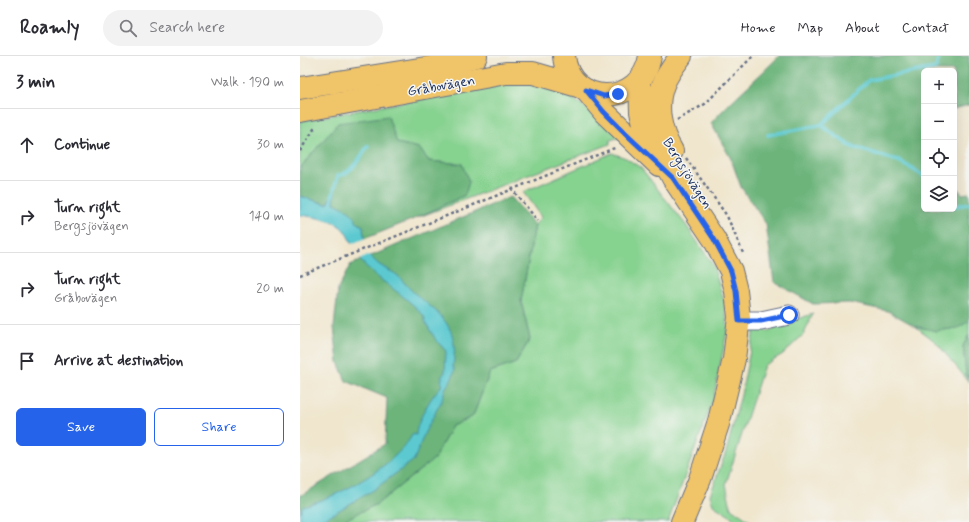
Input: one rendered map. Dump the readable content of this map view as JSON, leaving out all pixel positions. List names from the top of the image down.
{
  "streets": {
    "main road": ["Gråbovägen", "Bergsjövägen"]
  },
  "crossings": [
    ["Gråbovägen", "Bergsjövägen"]
  ],
  "page": {
    "header": "Roamly",
    "search": "Search here",
    "nav": [
      "Home",
      "Map",
      "About",
      "Contact"
    ],
    "heading": ["3 min", "Walk · 190 m"],
    "map_buttons": ["+", "−"],
    "list": [
      ["Continue", "30 m"],
      ["Turn right", "Bergsjövägen", "140 m"],
      ["Turn right", "Gråbovägen", "20 m"],
      "Arrive at destination"
    ],
    "buttons": ["Save", "Share"]
  }
}
